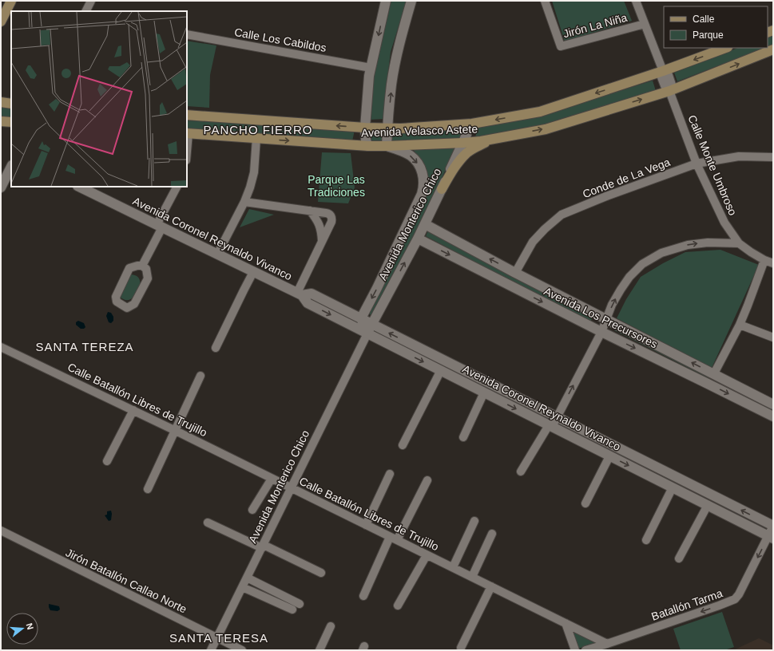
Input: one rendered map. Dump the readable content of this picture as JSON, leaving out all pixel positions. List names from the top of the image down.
{
  "streets": {
    "main road": ["Avenida Velasco Astete"],
    "street": [
      "Jirón La Niña",
      "Calle Los Cabildos",
      "Calle Monte Umbroso",
      "Conde de La Vega",
      "Avenida Monterico Chico",
      "Avenida Coronel Reynaldo Vivanco",
      "Avenida Los Precursores",
      "Calle Batallón Libres de Trujillo",
      "Jirón Batallón Callao Norte",
      "Batallón Tarma"
    ]
  },
  "crossings": [
    ["Jirón La Niña", "Calle Monte Umbroso"],
    ["Avenida Velasco Astete", "Calle Monte Umbroso"],
    ["Avenida Velasco Astete", "Avenida Monterico Chico"],
    ["Calle Monte Umbroso", "Conde de La Vega"],
    ["Conde de La Vega", "Avenida Los Precursores"],
    ["Avenida Monterico Chico", "Avenida Coronel Reynaldo Vivanco"],
    ["Avenida Monterico Chico", "Avenida Los Precursores"],
    ["Avenida Monterico Chico", "Calle Batallón Libres de Trujillo"],
    ["Avenida Monterico Chico", "Jirón Batallón Callao Norte"],
    ["Avenida Coronel Reynaldo Vivanco", "Batallón Tarma"],
    ["Calle Batallón Libres de Trujillo", "Batallón Tarma"]
  ],
  "one_way": ["Batallón Tarma"],
  "districts": ["PANCHO FIERRO", "SANTA TEREZA", "SANTA TERESA"],
  "parks": ["Parque Las Tradiciones"],
  "legend": ["Calle", "Parque"],
  "north": "right"
}
